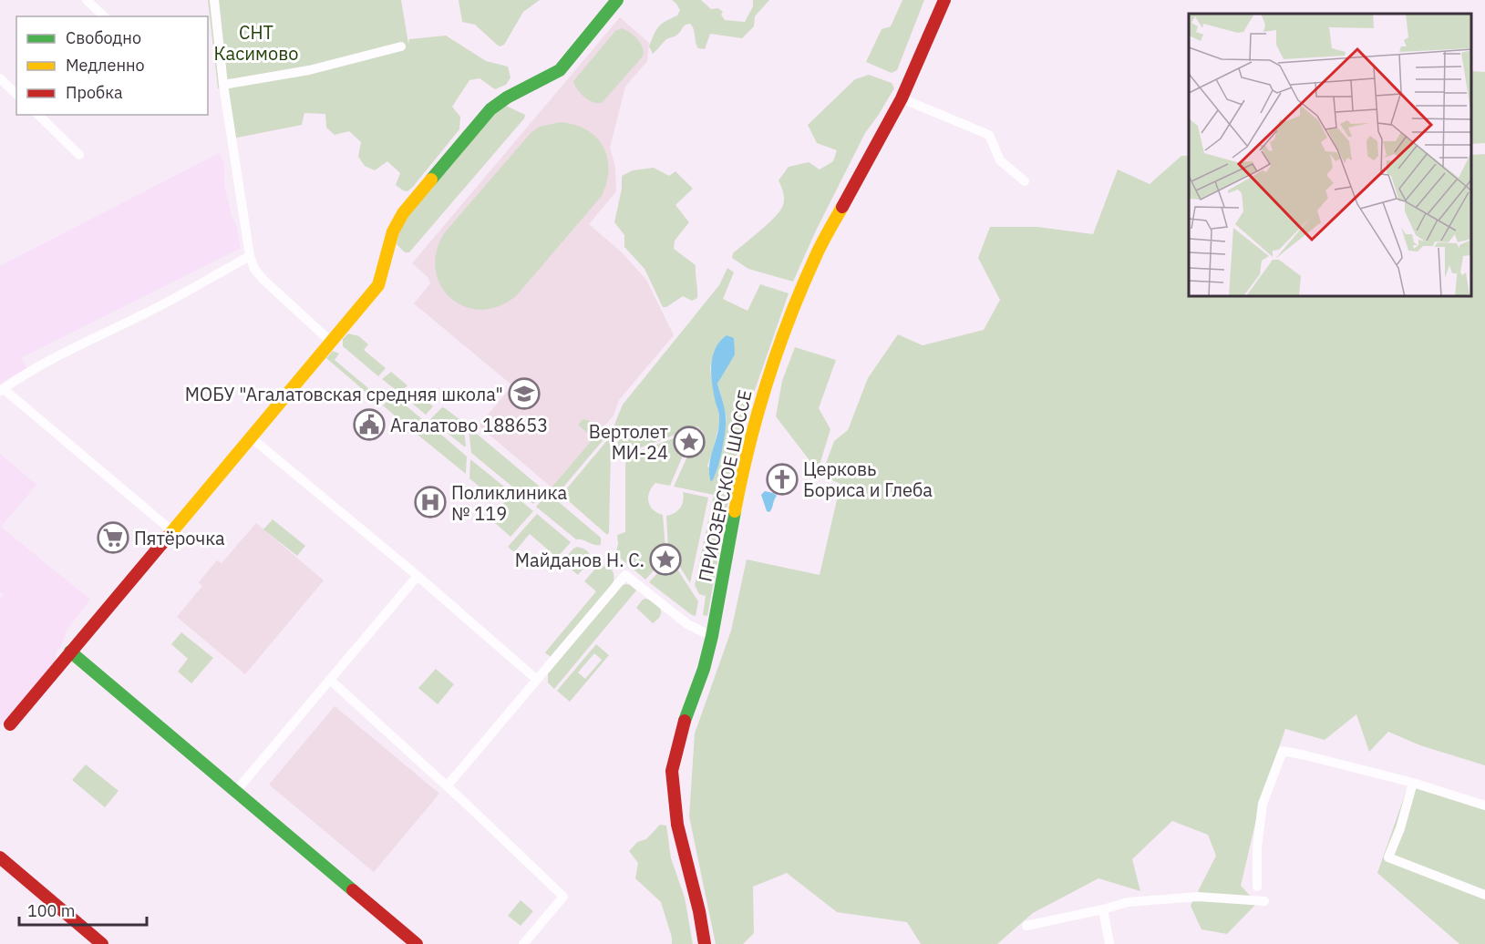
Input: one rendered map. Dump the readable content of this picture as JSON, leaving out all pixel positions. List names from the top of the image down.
{
  "streets": {
    "street": ["ПРИОЗЕРСКОЕ ШОССЕ"]
  },
  "parks": ["СНТ Касимово"],
  "places": {
    "school or university": ["МОБУ \"Агалатовская средняя школа\""],
    "public building": ["Агалатово 188653"],
    "place": ["Вертолет МИ-24", "Майданов Н. С."],
    "church": ["Церковь Бориса и Глеба"],
    "hospital": ["Поликлиника № 119"],
    "supermarket": ["Пятёрочка"]
  },
  "legend": ["Свободно", "Медленно", "Пробка"],
  "scale_bar": "100 m"
}
